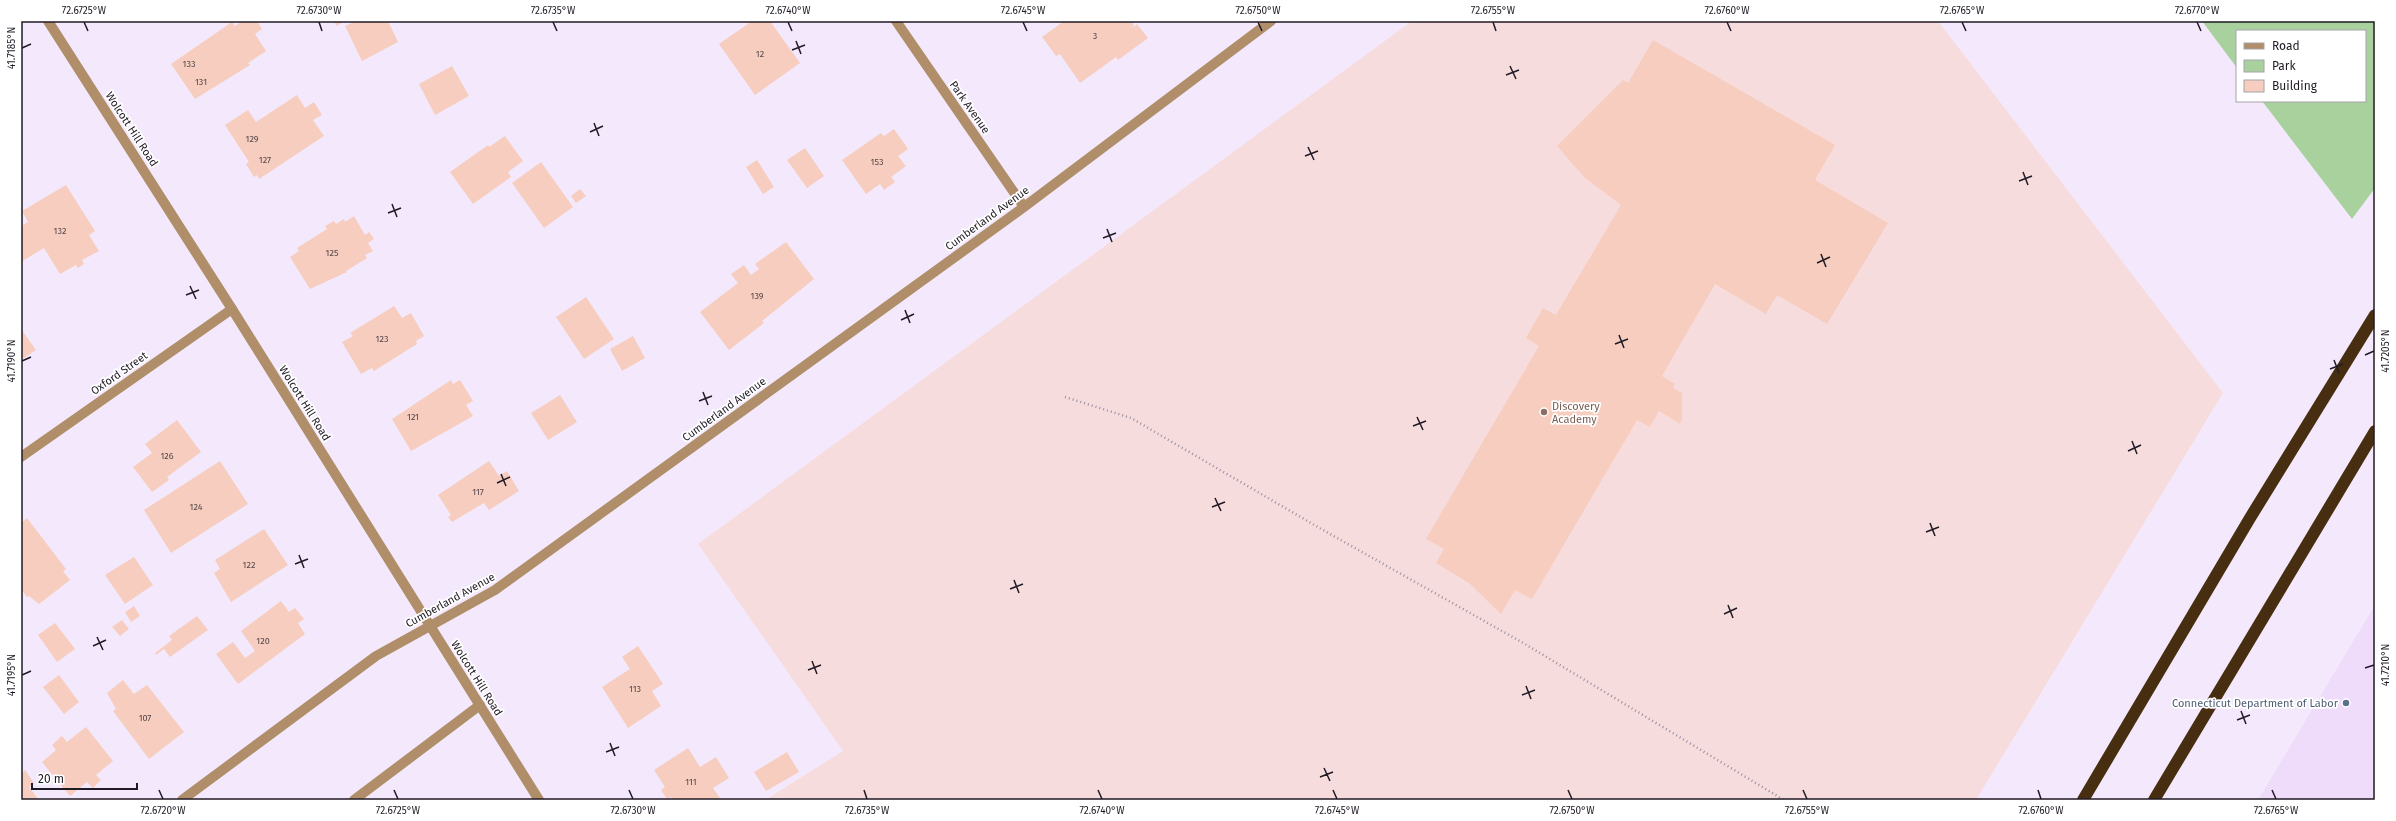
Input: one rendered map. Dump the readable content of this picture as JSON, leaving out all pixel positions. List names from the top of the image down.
{
  "streets": {
    "street": [
      "Park Avenue",
      "Wolcott Hill Road",
      "Cumberland Avenue",
      "Oxford Street"
    ]
  },
  "crossings": [
    ["Park Avenue", "Cumberland Avenue"],
    ["Wolcott Hill Road", "Cumberland Avenue"],
    ["Wolcott Hill Road", "Oxford Street"]
  ],
  "places": ["Discovery Academy", "Connecticut Department of Labor"],
  "house_numbers": [
    "3",
    "12",
    "133",
    "131",
    "129",
    "127",
    "153",
    "132",
    "125",
    "139",
    "123",
    "121",
    "126",
    "117",
    "124",
    "122",
    "120",
    "113",
    "107",
    "111"
  ],
  "legend": ["Road", "Park", "Building"],
  "scale_bar": "20 m",
  "coordinates": [
    "72.6725°W",
    "72.6730°W",
    "72.6735°W",
    "72.6740°W",
    "72.6745°W",
    "72.6750°W",
    "72.6755°W",
    "72.6760°W",
    "72.6765°W",
    "72.6770°W",
    "41.7185°N",
    "41.7205°N",
    "41.7190°N",
    "41.7210°N",
    "41.7195°N",
    "72.6720°W"
  ]
}
